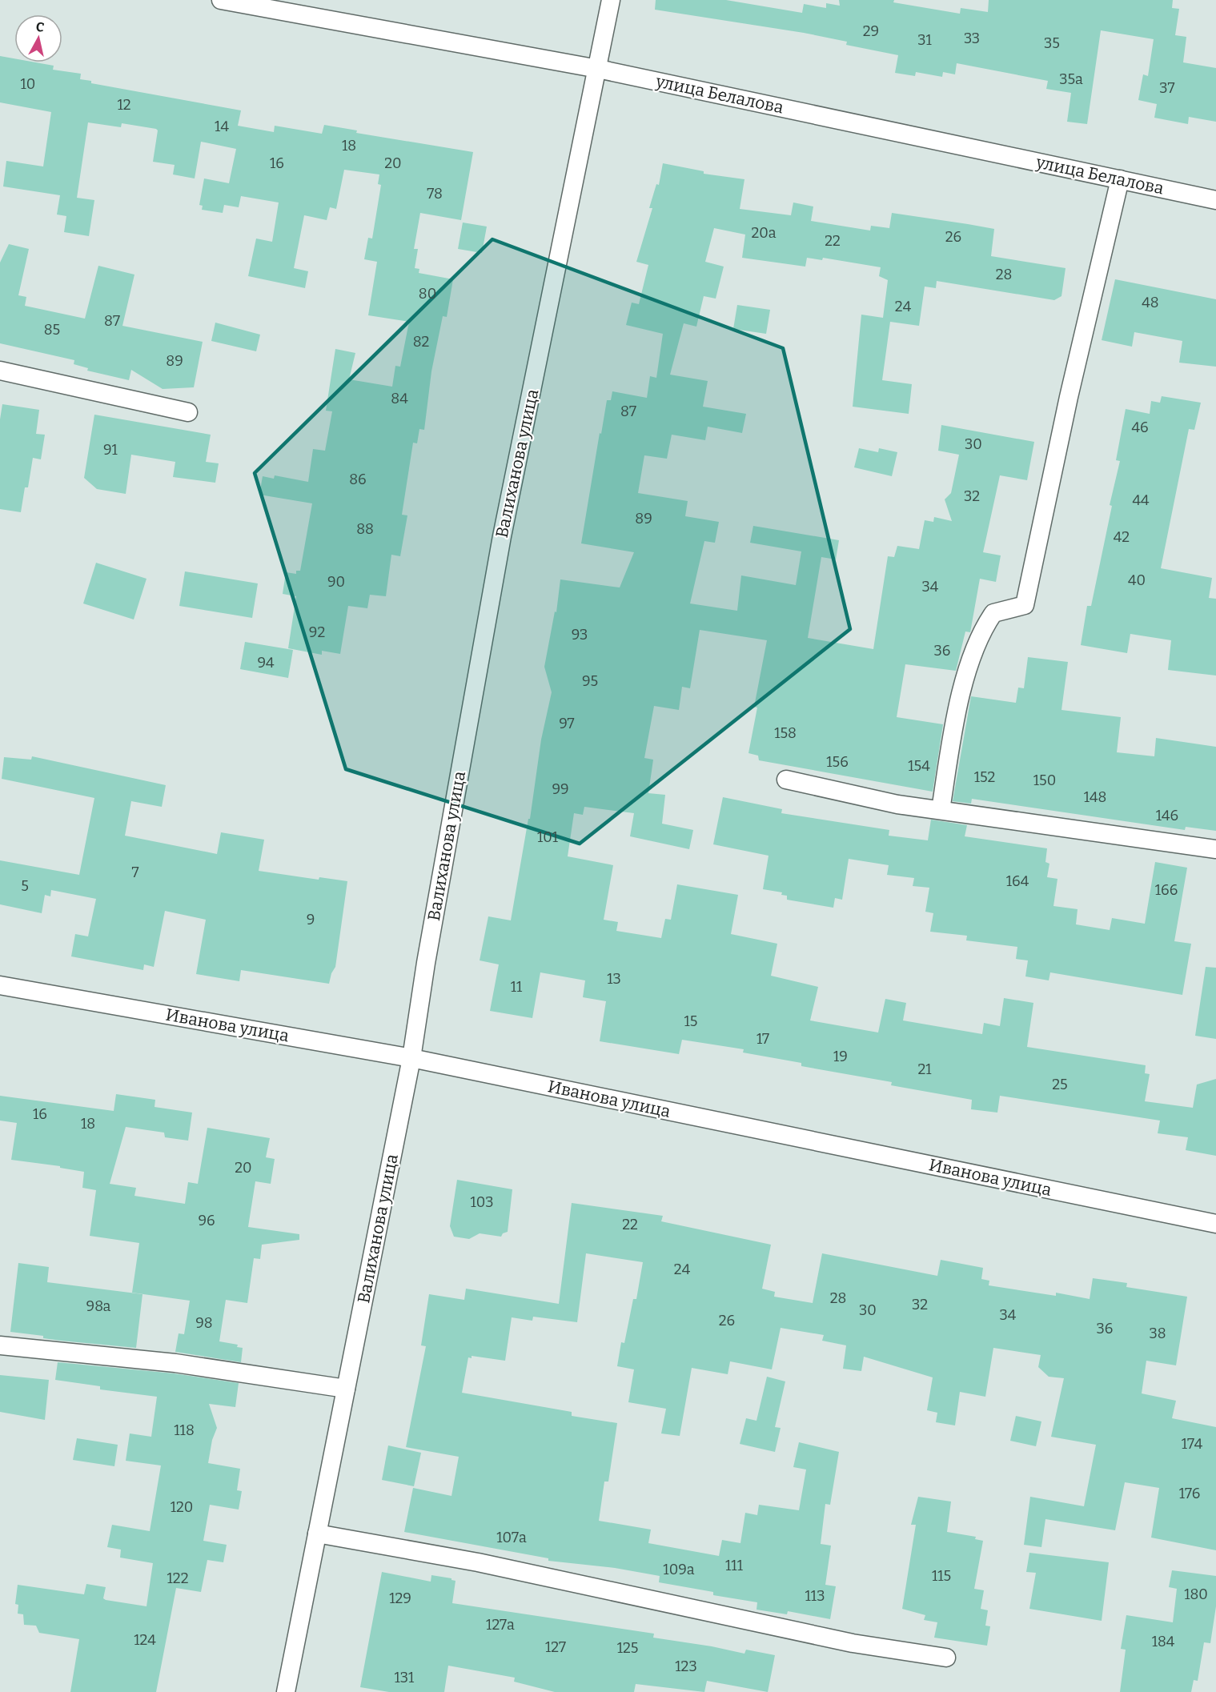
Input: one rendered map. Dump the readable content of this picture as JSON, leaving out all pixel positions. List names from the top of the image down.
{
  "streets": {
    "street": ["улица Белалова", "Валиханова улица", "Иванова улица"]
  },
  "crossings": [
    ["улица Белалова", "Валиханова улица"],
    ["Валиханова улица", "Иванова улица"]
  ],
  "house_numbers": [
    "29",
    "33",
    "31",
    "35",
    "35а",
    "10",
    "37",
    "12",
    "14",
    "18",
    "16",
    "20",
    "78",
    "20а",
    "26",
    "22",
    "28",
    "80",
    "48",
    "24",
    "87",
    "85",
    "82",
    "89",
    "84",
    "87",
    "46",
    "30",
    "91",
    "86",
    "32",
    "44",
    "89",
    "88",
    "42",
    "40",
    "90",
    "34",
    "92",
    "93",
    "36",
    "94",
    "95",
    "97",
    "158",
    "156",
    "154",
    "152",
    "150",
    "99",
    "148",
    "146",
    "101",
    "7",
    "164",
    "5",
    "166",
    "9",
    "13",
    "11",
    "15",
    "17",
    "19",
    "21",
    "25",
    "16",
    "18",
    "20",
    "103",
    "96",
    "22",
    "24",
    "28",
    "32",
    "98а",
    "30",
    "34",
    "26",
    "98",
    "36",
    "38",
    "118",
    "174",
    "176",
    "120",
    "107а",
    "111",
    "109а",
    "115",
    "122",
    "180",
    "113",
    "129",
    "127а",
    "124",
    "184",
    "127",
    "125",
    "123",
    "131"
  ],
  "north": "top"
}
